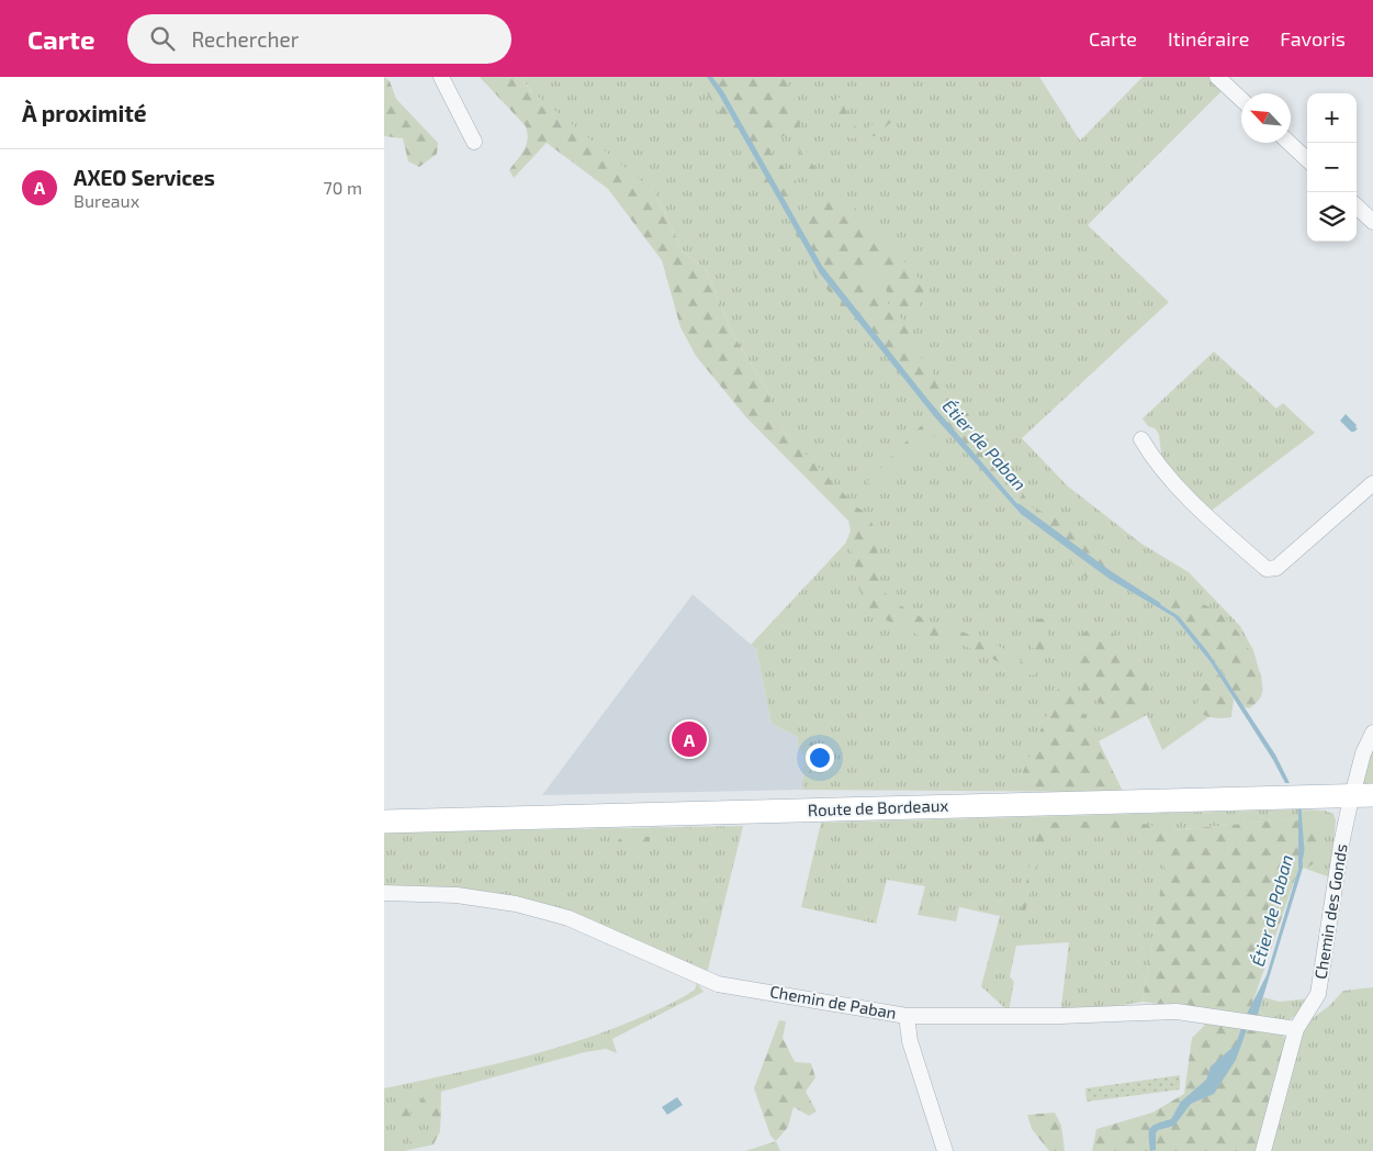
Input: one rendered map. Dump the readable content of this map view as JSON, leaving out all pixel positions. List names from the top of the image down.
{
  "streets": {
    "main road": ["Route de Bordeaux"],
    "street": ["Chemin des Gonds", "Chemin de Paban"]
  },
  "crossings": [
    ["Route de Bordeaux", "Chemin des Gonds"],
    ["Chemin des Gonds", "Chemin de Paban"]
  ],
  "water": ["Étier de Paban"],
  "north": "top left",
  "page": {
    "header": "Carte",
    "search": "Rechercher",
    "nav": ["Carte", "Itinéraire", "Favoris"],
    "heading": "À proximité",
    "map_buttons": ["+", "−"],
    "list": [
      {
        "mark": "A",
        "name": "AXEO Services",
        "note": "Bureaux",
        "value": "70 m"
      }
    ],
    "pins": "A"
  }
}
